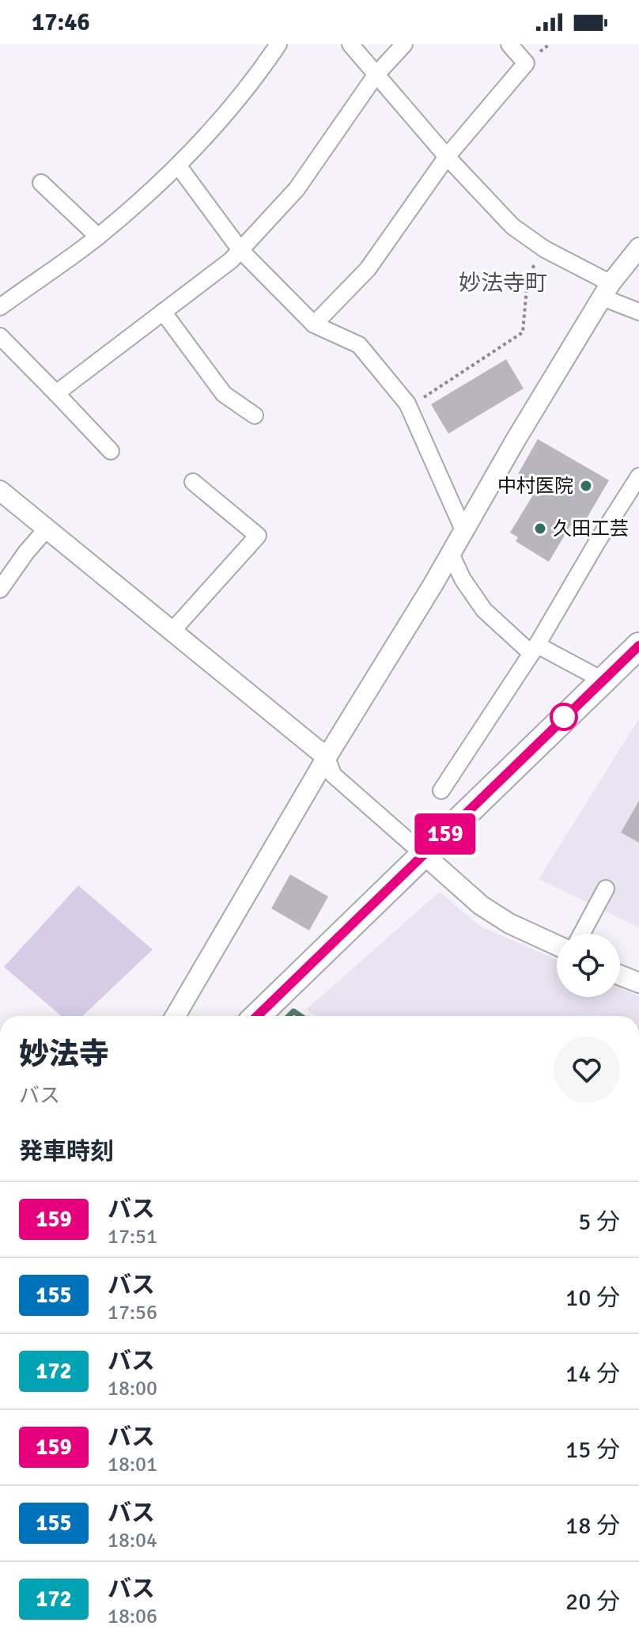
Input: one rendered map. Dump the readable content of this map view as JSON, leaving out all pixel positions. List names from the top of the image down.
{
  "districts": ["妙法寺町"],
  "places": ["中村医院", "久田工芸"],
  "lines": ["bus line 159"],
  "page": {
    "status": "17:46",
    "on_map": "159",
    "heading": [
      ["妙法寺", "バス"],
      "発車時刻"
    ],
    "list": [
      {
        "mark": "159",
        "name": "バス",
        "note": "17:51",
        "value": "5 分"
      },
      {
        "mark": "155",
        "name": "バス",
        "note": "17:56",
        "value": "10 分"
      },
      {
        "mark": "172",
        "name": "バス",
        "note": "18:00",
        "value": "14 分"
      },
      {
        "mark": "159",
        "name": "バス",
        "note": "18:01",
        "value": "15 分"
      },
      {
        "mark": "155",
        "name": "バス",
        "note": "18:04",
        "value": "18 分"
      },
      {
        "mark": "172",
        "name": "バス",
        "note": "18:06",
        "value": "20 分"
      }
    ]
  }
}
